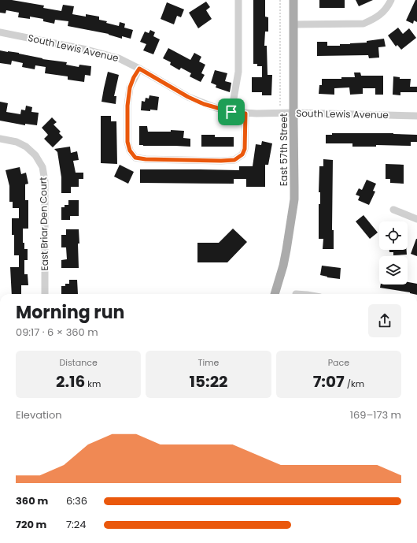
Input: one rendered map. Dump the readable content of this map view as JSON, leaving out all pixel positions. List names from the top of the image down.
{
  "streets": {
    "main road": ["East 57th Street"],
    "street": ["South Lewis Avenue", "East Briar Den Court"]
  },
  "crossings": [
    ["South Lewis Avenue", "East 57th Street"]
  ],
  "page": {
    "heading": ["Morning run", "09:17 · 6 × 360 m"],
    "stats": [
      ["Distance", "2.16 km"],
      ["Time", "15:22"],
      ["Pace", "7:07 /km"]
    ],
    "chart": ["Elevation", "169–173 m"],
    "list": [
      {
        "name": "360 m",
        "note": "6:36"
      },
      {
        "name": "720 m",
        "note": "7:24"
      }
    ]
  }
}
